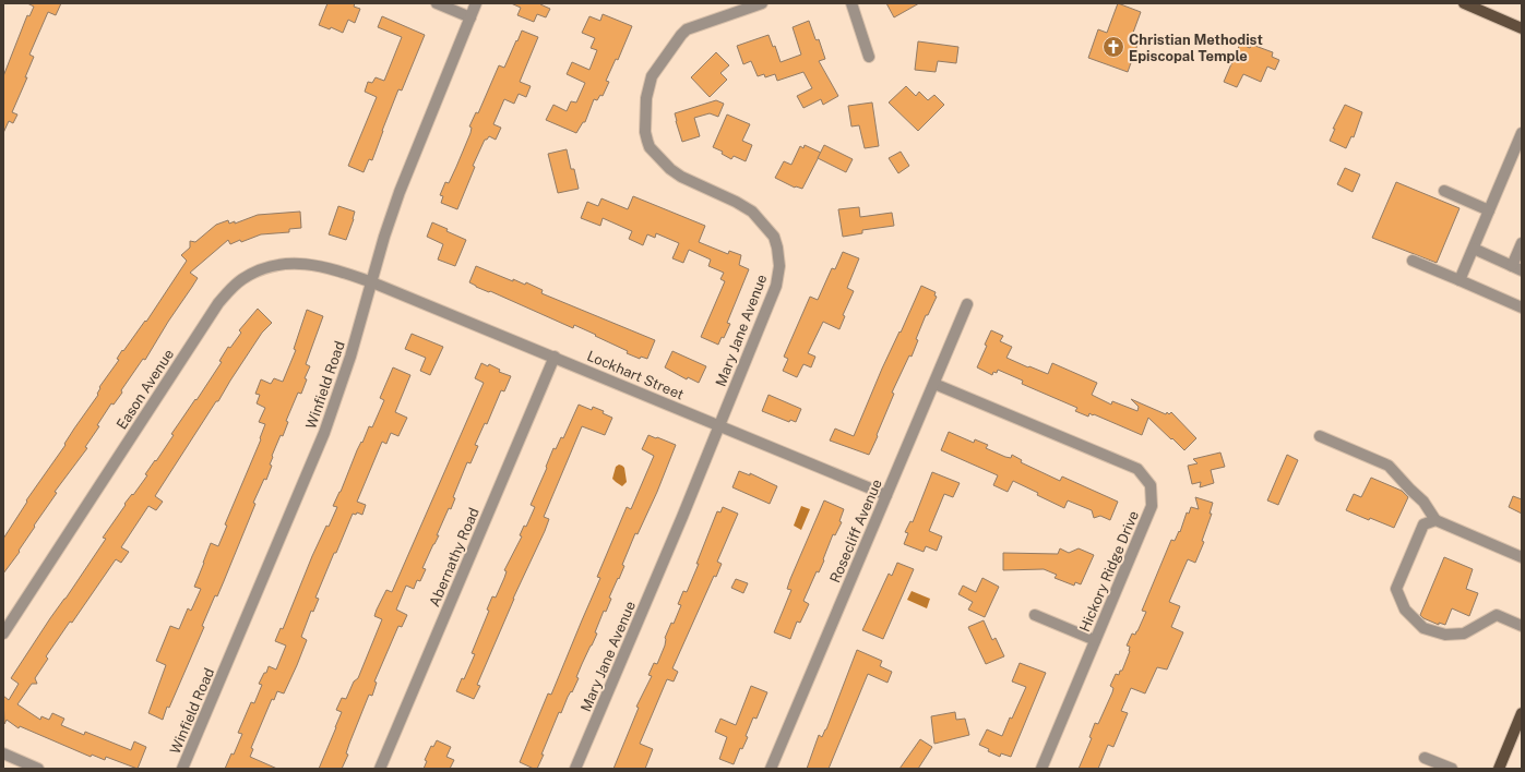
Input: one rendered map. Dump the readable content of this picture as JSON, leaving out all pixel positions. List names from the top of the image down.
{
  "streets": {
    "street": [
      "Mary Jane Avenue",
      "Lockhart Street",
      "Winfield Road",
      "Eason Avenue",
      "Rosecliff Avenue",
      "Abernathy Road",
      "Hickory Ridge Drive"
    ]
  },
  "crossings": [
    ["Mary Jane Avenue", "Lockhart Street"],
    ["Lockhart Street", "Winfield Road"],
    ["Lockhart Street", "Eason Avenue"],
    ["Lockhart Street", "Rosecliff Avenue"],
    ["Lockhart Street", "Abernathy Road"],
    ["Winfield Road", "Eason Avenue"],
    ["Rosecliff Avenue", "Hickory Ridge Drive"]
  ],
  "places": {
    "church": ["Christian Methodist Episcopal Temple"]
  }
}
